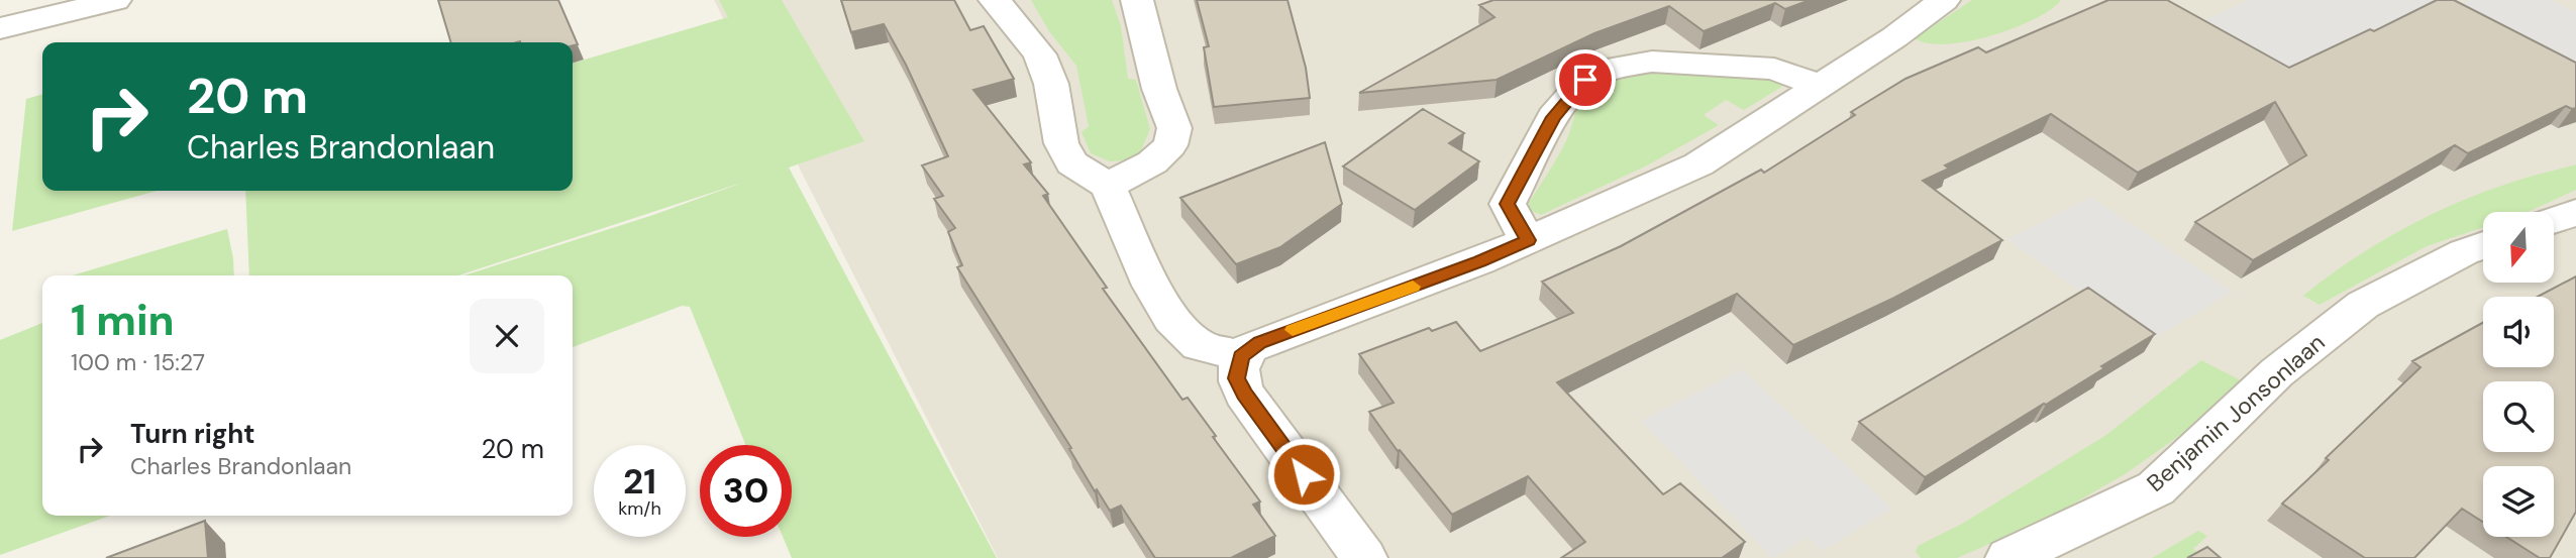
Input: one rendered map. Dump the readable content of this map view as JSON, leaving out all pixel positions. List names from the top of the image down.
{
  "streets": {
    "street": ["Benjamin Jonsonlaan"]
  },
  "north": "bottom",
  "page": {
    "turn": ["20 m", "Charles Brandonlaan"],
    "heading": ["1 min", "100 m · 15:27"],
    "list": [
      {
        "name": "Turn right",
        "note": "Charles Brandonlaan",
        "value": "20 m"
      }
    ],
    "speed": "21 km/h",
    "limit": "30"
  }
}
